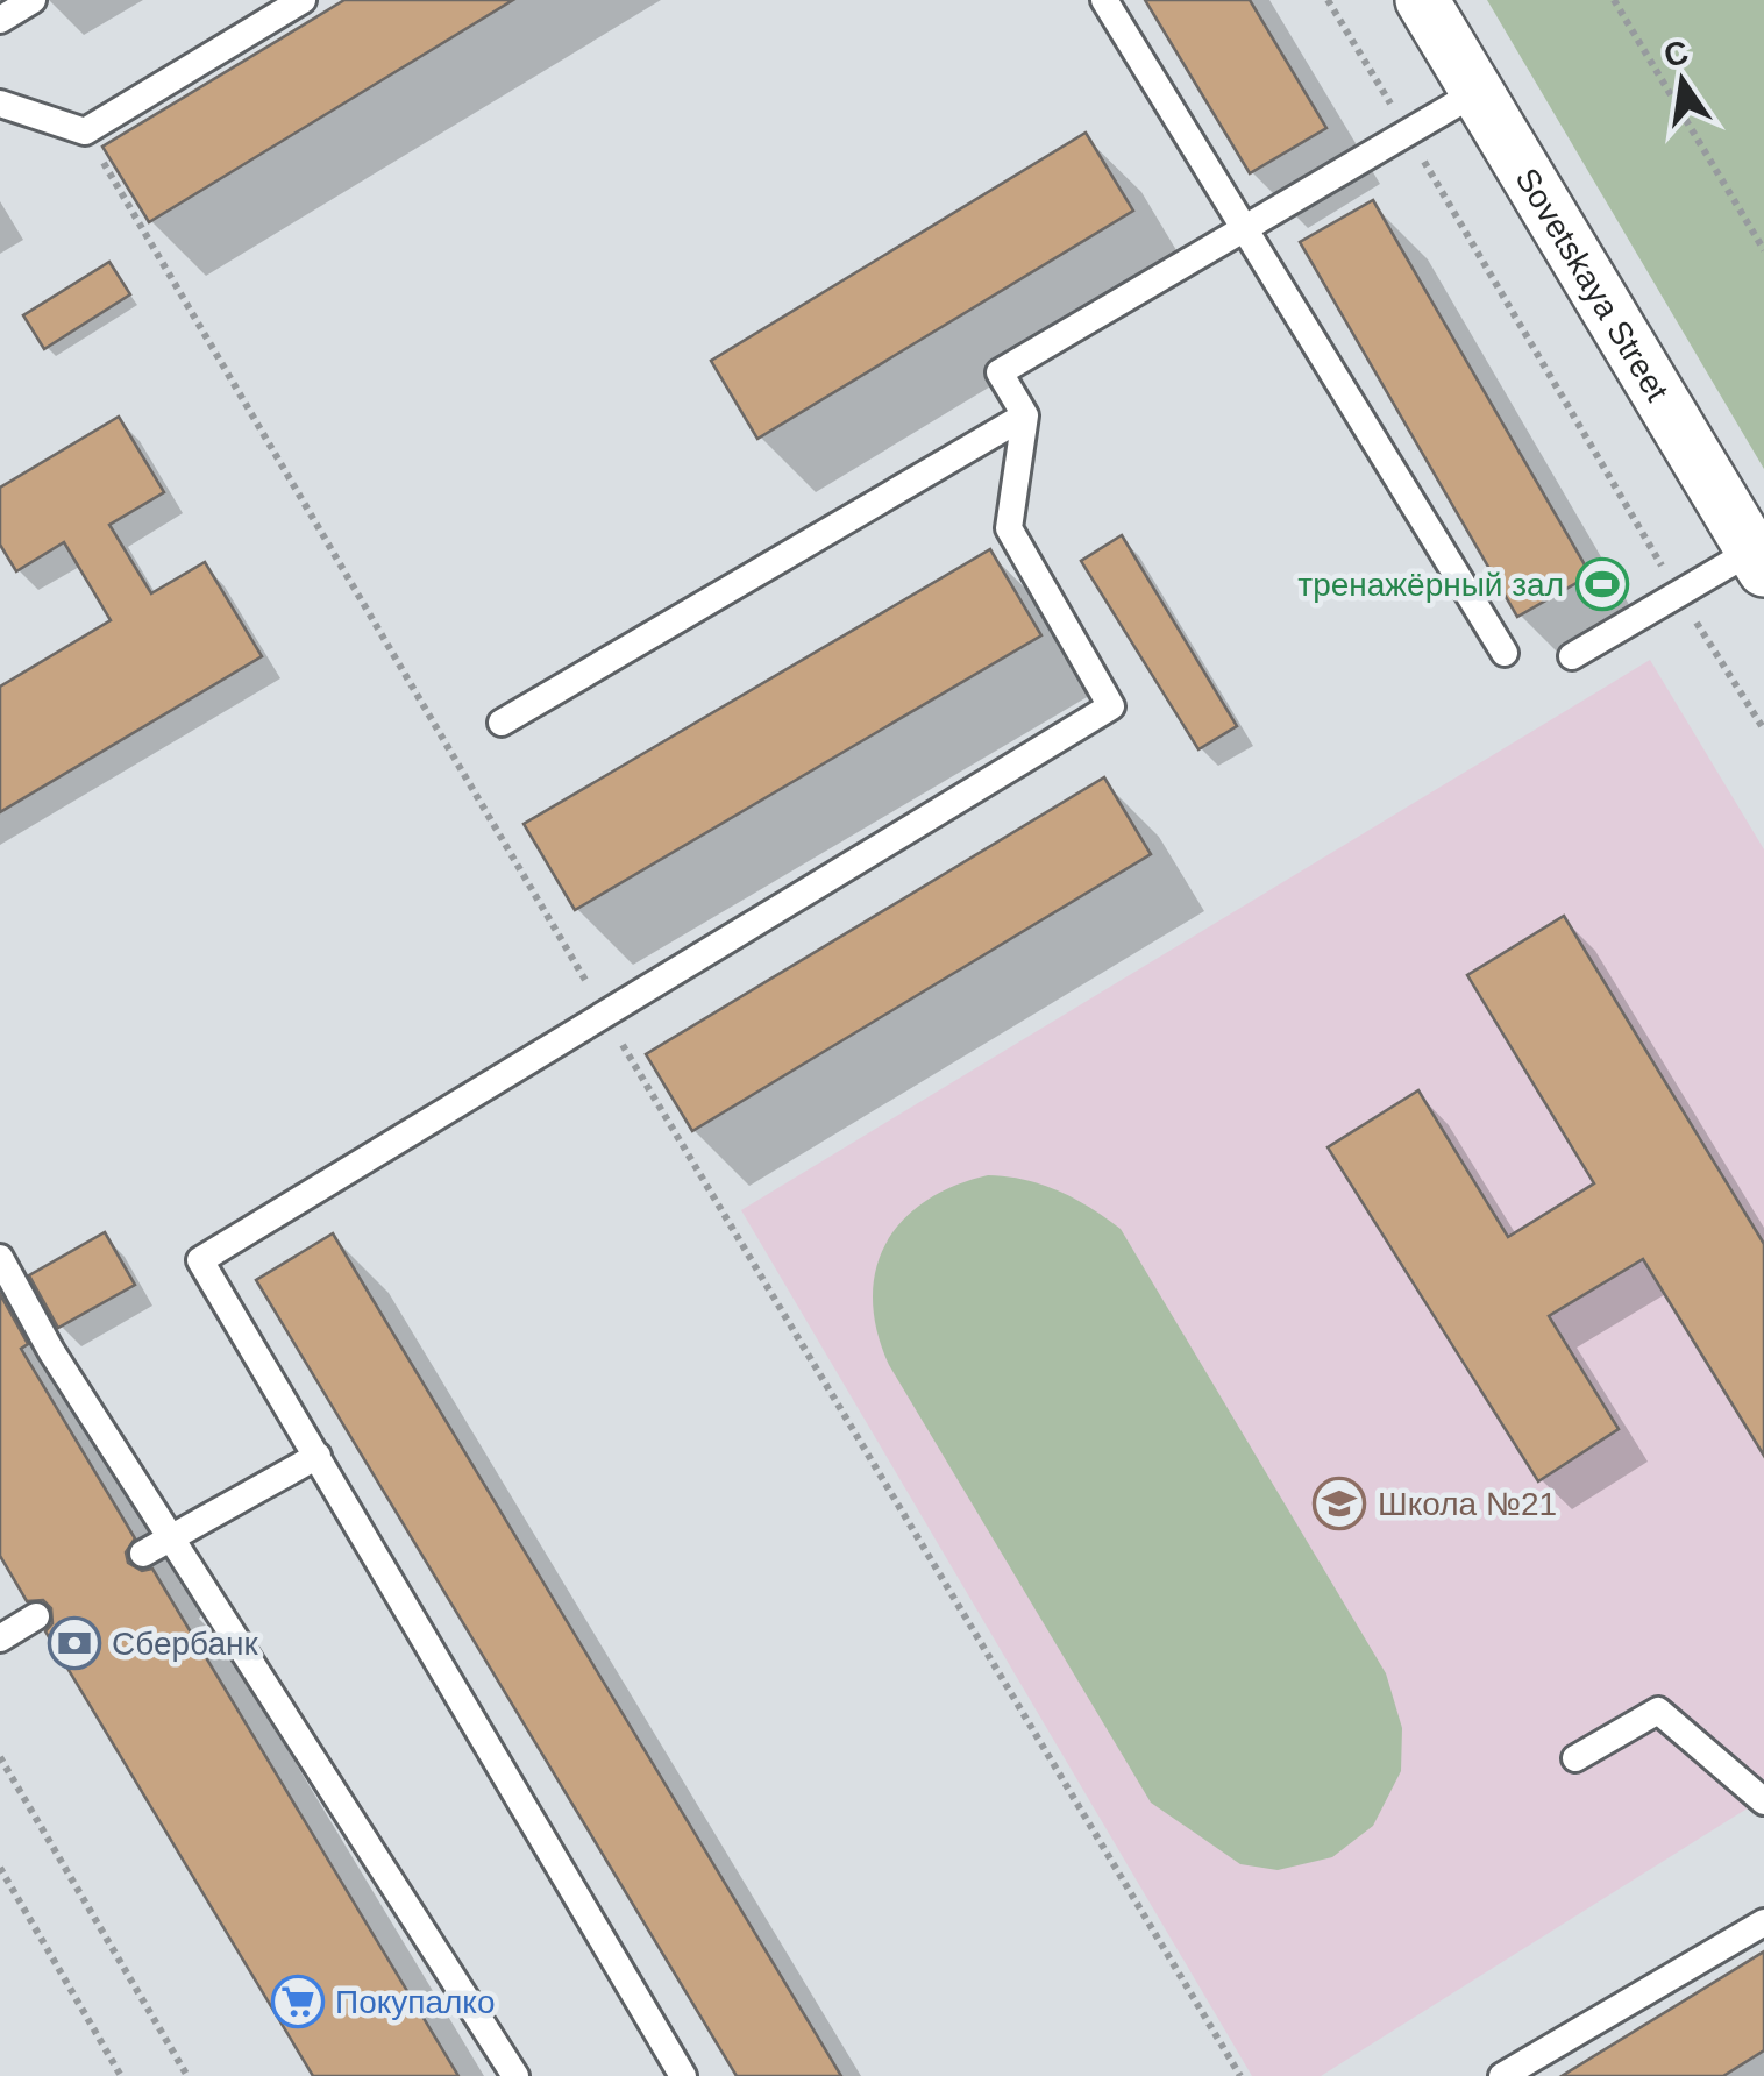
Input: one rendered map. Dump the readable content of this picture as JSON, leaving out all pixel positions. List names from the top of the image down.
{
  "streets": {
    "street": ["Sovetskaya Street"]
  },
  "places": {
    "sports": ["тренажёрный зал"],
    "school or university": ["Школа №21"],
    "bank": ["Сбербанк"],
    "supermarket": ["Покупалко"]
  },
  "north": "top"
}
